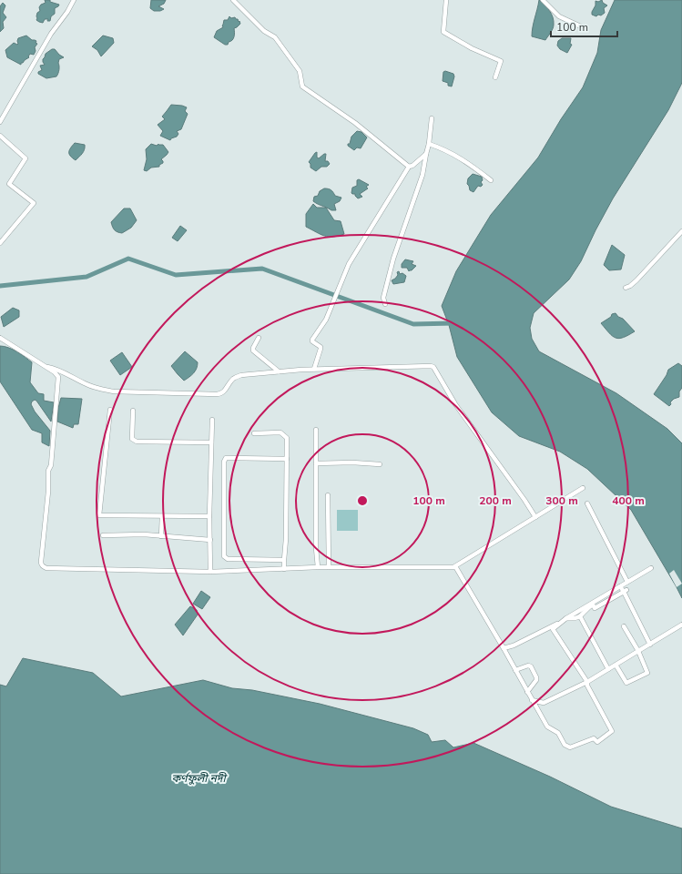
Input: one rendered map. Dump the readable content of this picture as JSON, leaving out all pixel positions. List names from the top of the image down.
{
  "water": ["কর্ণফুলী নদী"],
  "scale_bar": "100 m",
  "rings": [
    "100 m",
    "200 m",
    "300 m",
    "400 m"
  ]
}
